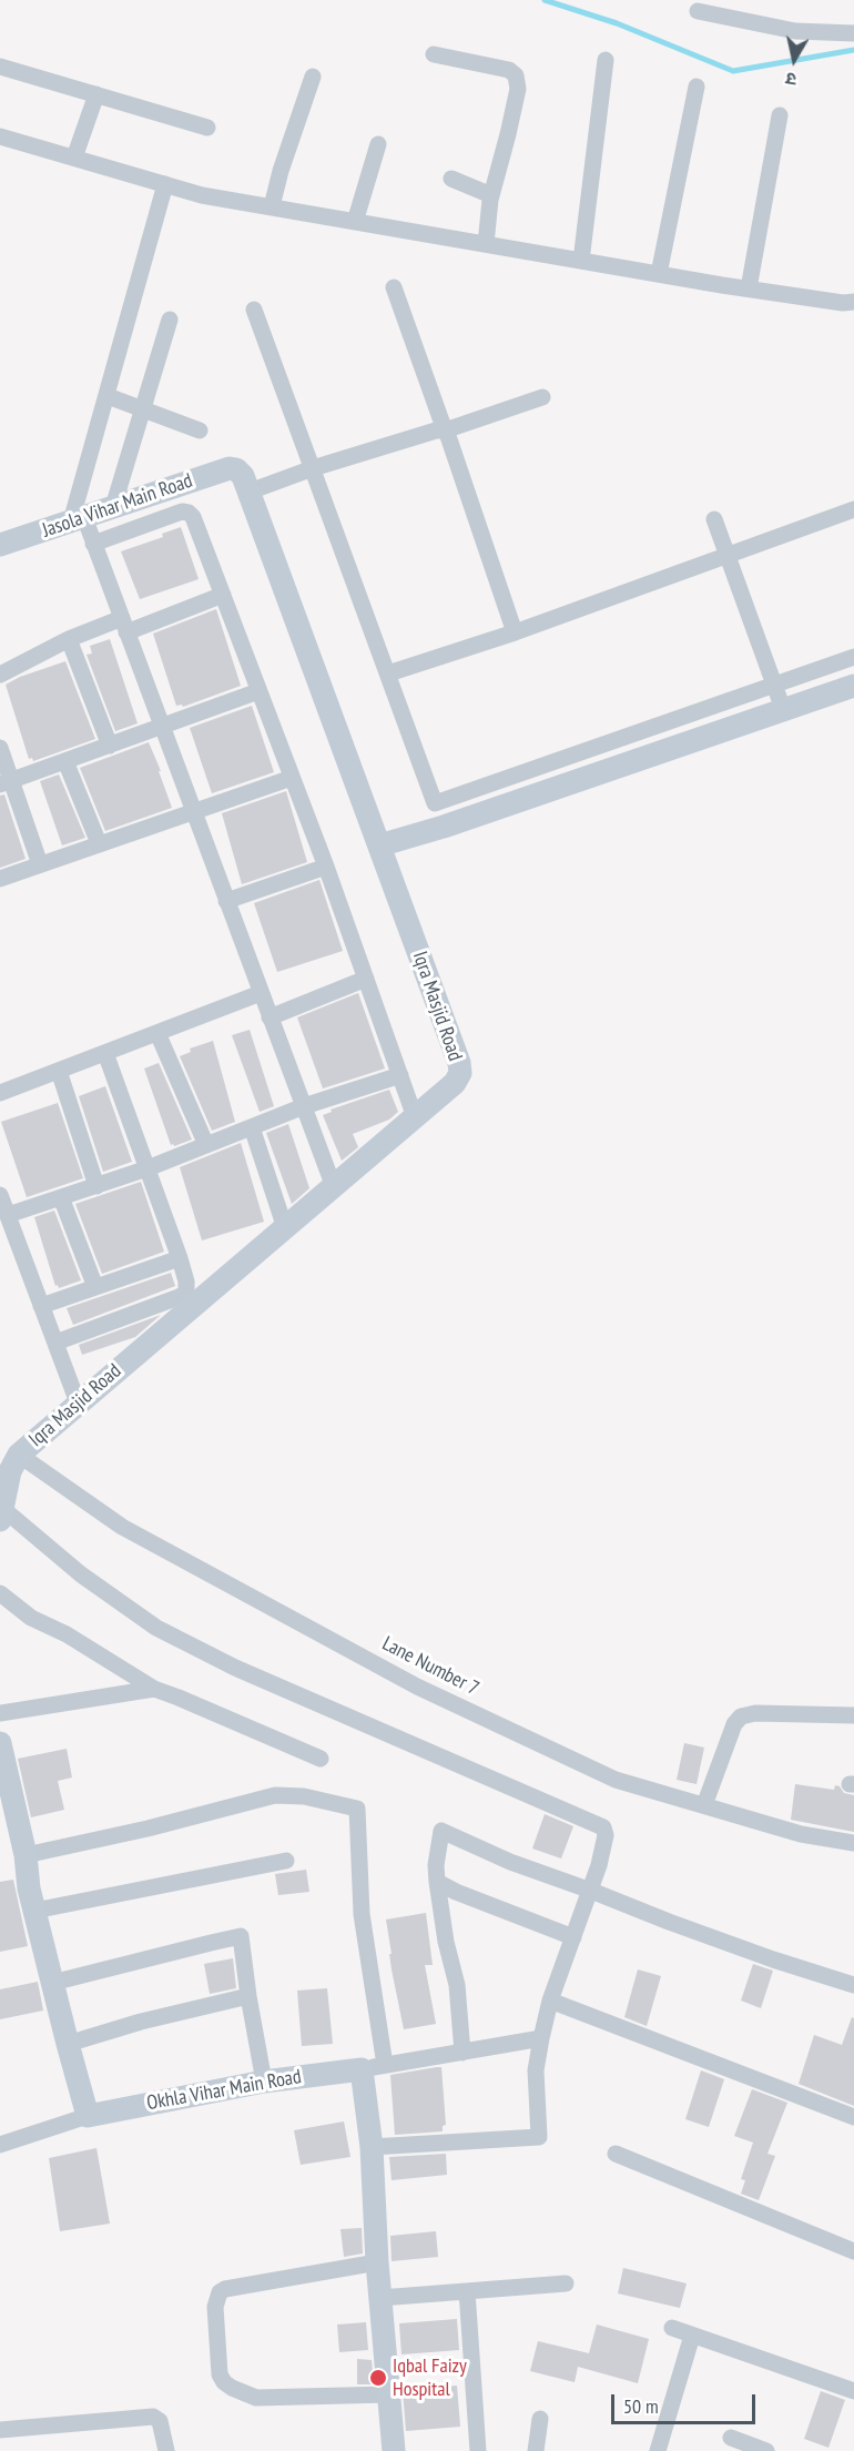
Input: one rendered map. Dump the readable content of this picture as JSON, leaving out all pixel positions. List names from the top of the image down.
{
  "streets": {
    "street": [
      "Jasola Vihar Main Road",
      "Iqra Masjid Road",
      "Lane Number 7",
      "Okhla Vihar Main Road"
    ]
  },
  "crossings": [
    ["Jasola Vihar Main Road", "Iqra Masjid Road"],
    ["Iqra Masjid Road", "Lane Number 7"]
  ],
  "places": ["Iqbal Faizy Hospital"],
  "scale_bar": "50 m",
  "north": "bottom"
}
